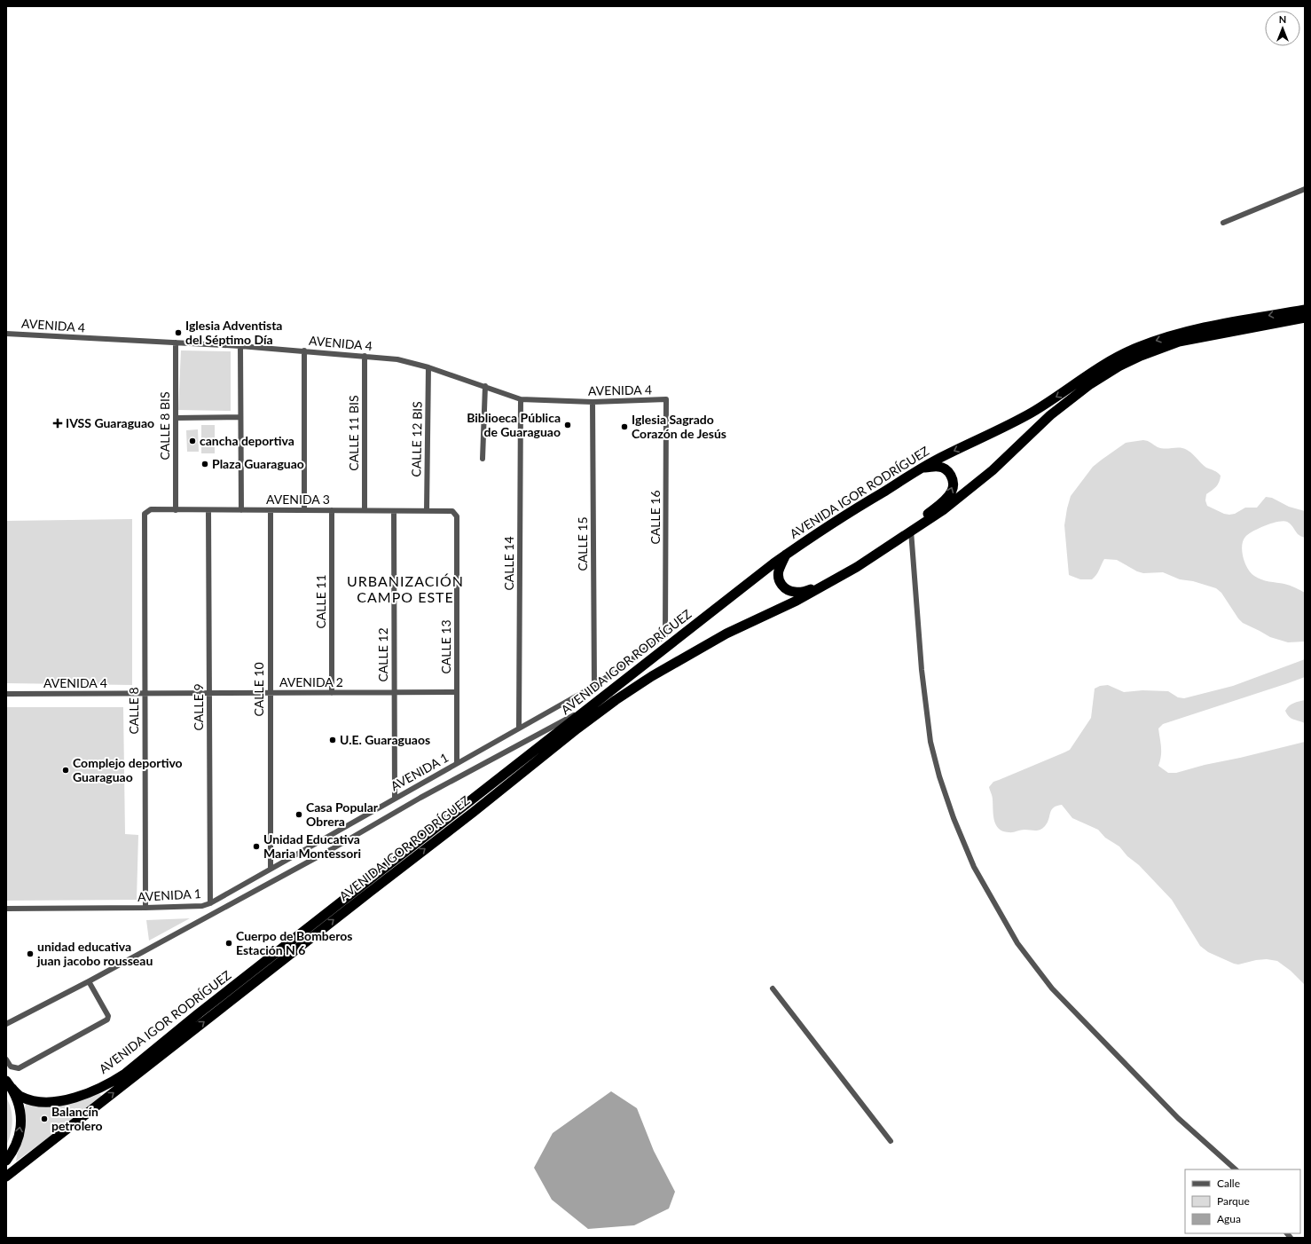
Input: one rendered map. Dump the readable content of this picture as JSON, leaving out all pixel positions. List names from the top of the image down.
{
  "streets": {
    "highway": ["AVENIDA IGOR RODRÍGUEZ"],
    "street": [
      "AVENIDA 4",
      "CALLE 8 BIS",
      "CALLE 11 BIS",
      "CALLE 12 BIS",
      "AVENIDA 3",
      "CALLE 16",
      "CALLE 15",
      "CALLE 14",
      "CALLE 11",
      "CALLE 13",
      "CALLE 12",
      "AVENIDA 2",
      "CALLE 10",
      "CALLE 9",
      "CALLE 8",
      "AVENIDA 1"
    ]
  },
  "crossings": [
    ["AVENIDA 4", "CALLE 8 BIS"],
    ["AVENIDA 4", "CALLE 11 BIS"],
    ["AVENIDA 4", "CALLE 12 BIS"],
    ["AVENIDA 4", "CALLE 16"],
    ["AVENIDA 4", "CALLE 15"],
    ["AVENIDA 4", "CALLE 14"],
    ["AVENIDA 4", "AVENIDA 2"],
    ["AVENIDA 4", "CALLE 8"],
    ["CALLE 8 BIS", "AVENIDA 3"],
    ["CALLE 11 BIS", "AVENIDA 3"],
    ["CALLE 12 BIS", "AVENIDA 3"],
    ["AVENIDA 3", "CALLE 11"],
    ["AVENIDA 3", "CALLE 13"],
    ["AVENIDA 3", "CALLE 12"],
    ["AVENIDA 3", "CALLE 10"],
    ["AVENIDA 3", "CALLE 9"],
    ["AVENIDA 3", "CALLE 8"],
    ["CALLE 16", "AVENIDA 1"],
    ["CALLE 15", "AVENIDA 1"],
    ["CALLE 14", "AVENIDA 1"],
    ["CALLE 11", "AVENIDA 2"],
    ["CALLE 13", "AVENIDA 2"],
    ["CALLE 13", "AVENIDA 1"],
    ["CALLE 12", "AVENIDA 2"],
    ["CALLE 12", "AVENIDA 1"],
    ["AVENIDA 2", "CALLE 10"],
    ["AVENIDA 2", "CALLE 9"],
    ["AVENIDA 2", "CALLE 8"],
    ["CALLE 10", "AVENIDA 1"],
    ["CALLE 9", "AVENIDA 1"],
    ["CALLE 8", "AVENIDA 1"]
  ],
  "districts": ["URBANIZACIÓN CAMPO ESTE"],
  "places": {
    "other": [
      "Iglesia Adventista del Séptimo Día",
      "Biblioeca Pública de Guaraguao",
      "Iglesia Sagrado Corazón de Jesús",
      "cancha deportiva",
      "Plaza Guaraguao",
      "U.E. Guaraguaos",
      "Complejo deportivo Guaraguao",
      "Casa Popular Obrera",
      "Unidad Educativa Maria Montessori",
      "Cuerpo de Bomberos Estación N 6",
      "unidad educativa juan jacobo rousseau",
      "Balancín petrolero"
    ],
    "health": ["IVSS Guaraguao"]
  },
  "legend": ["Calle", "Parque", "Agua"],
  "north": "top"
}
